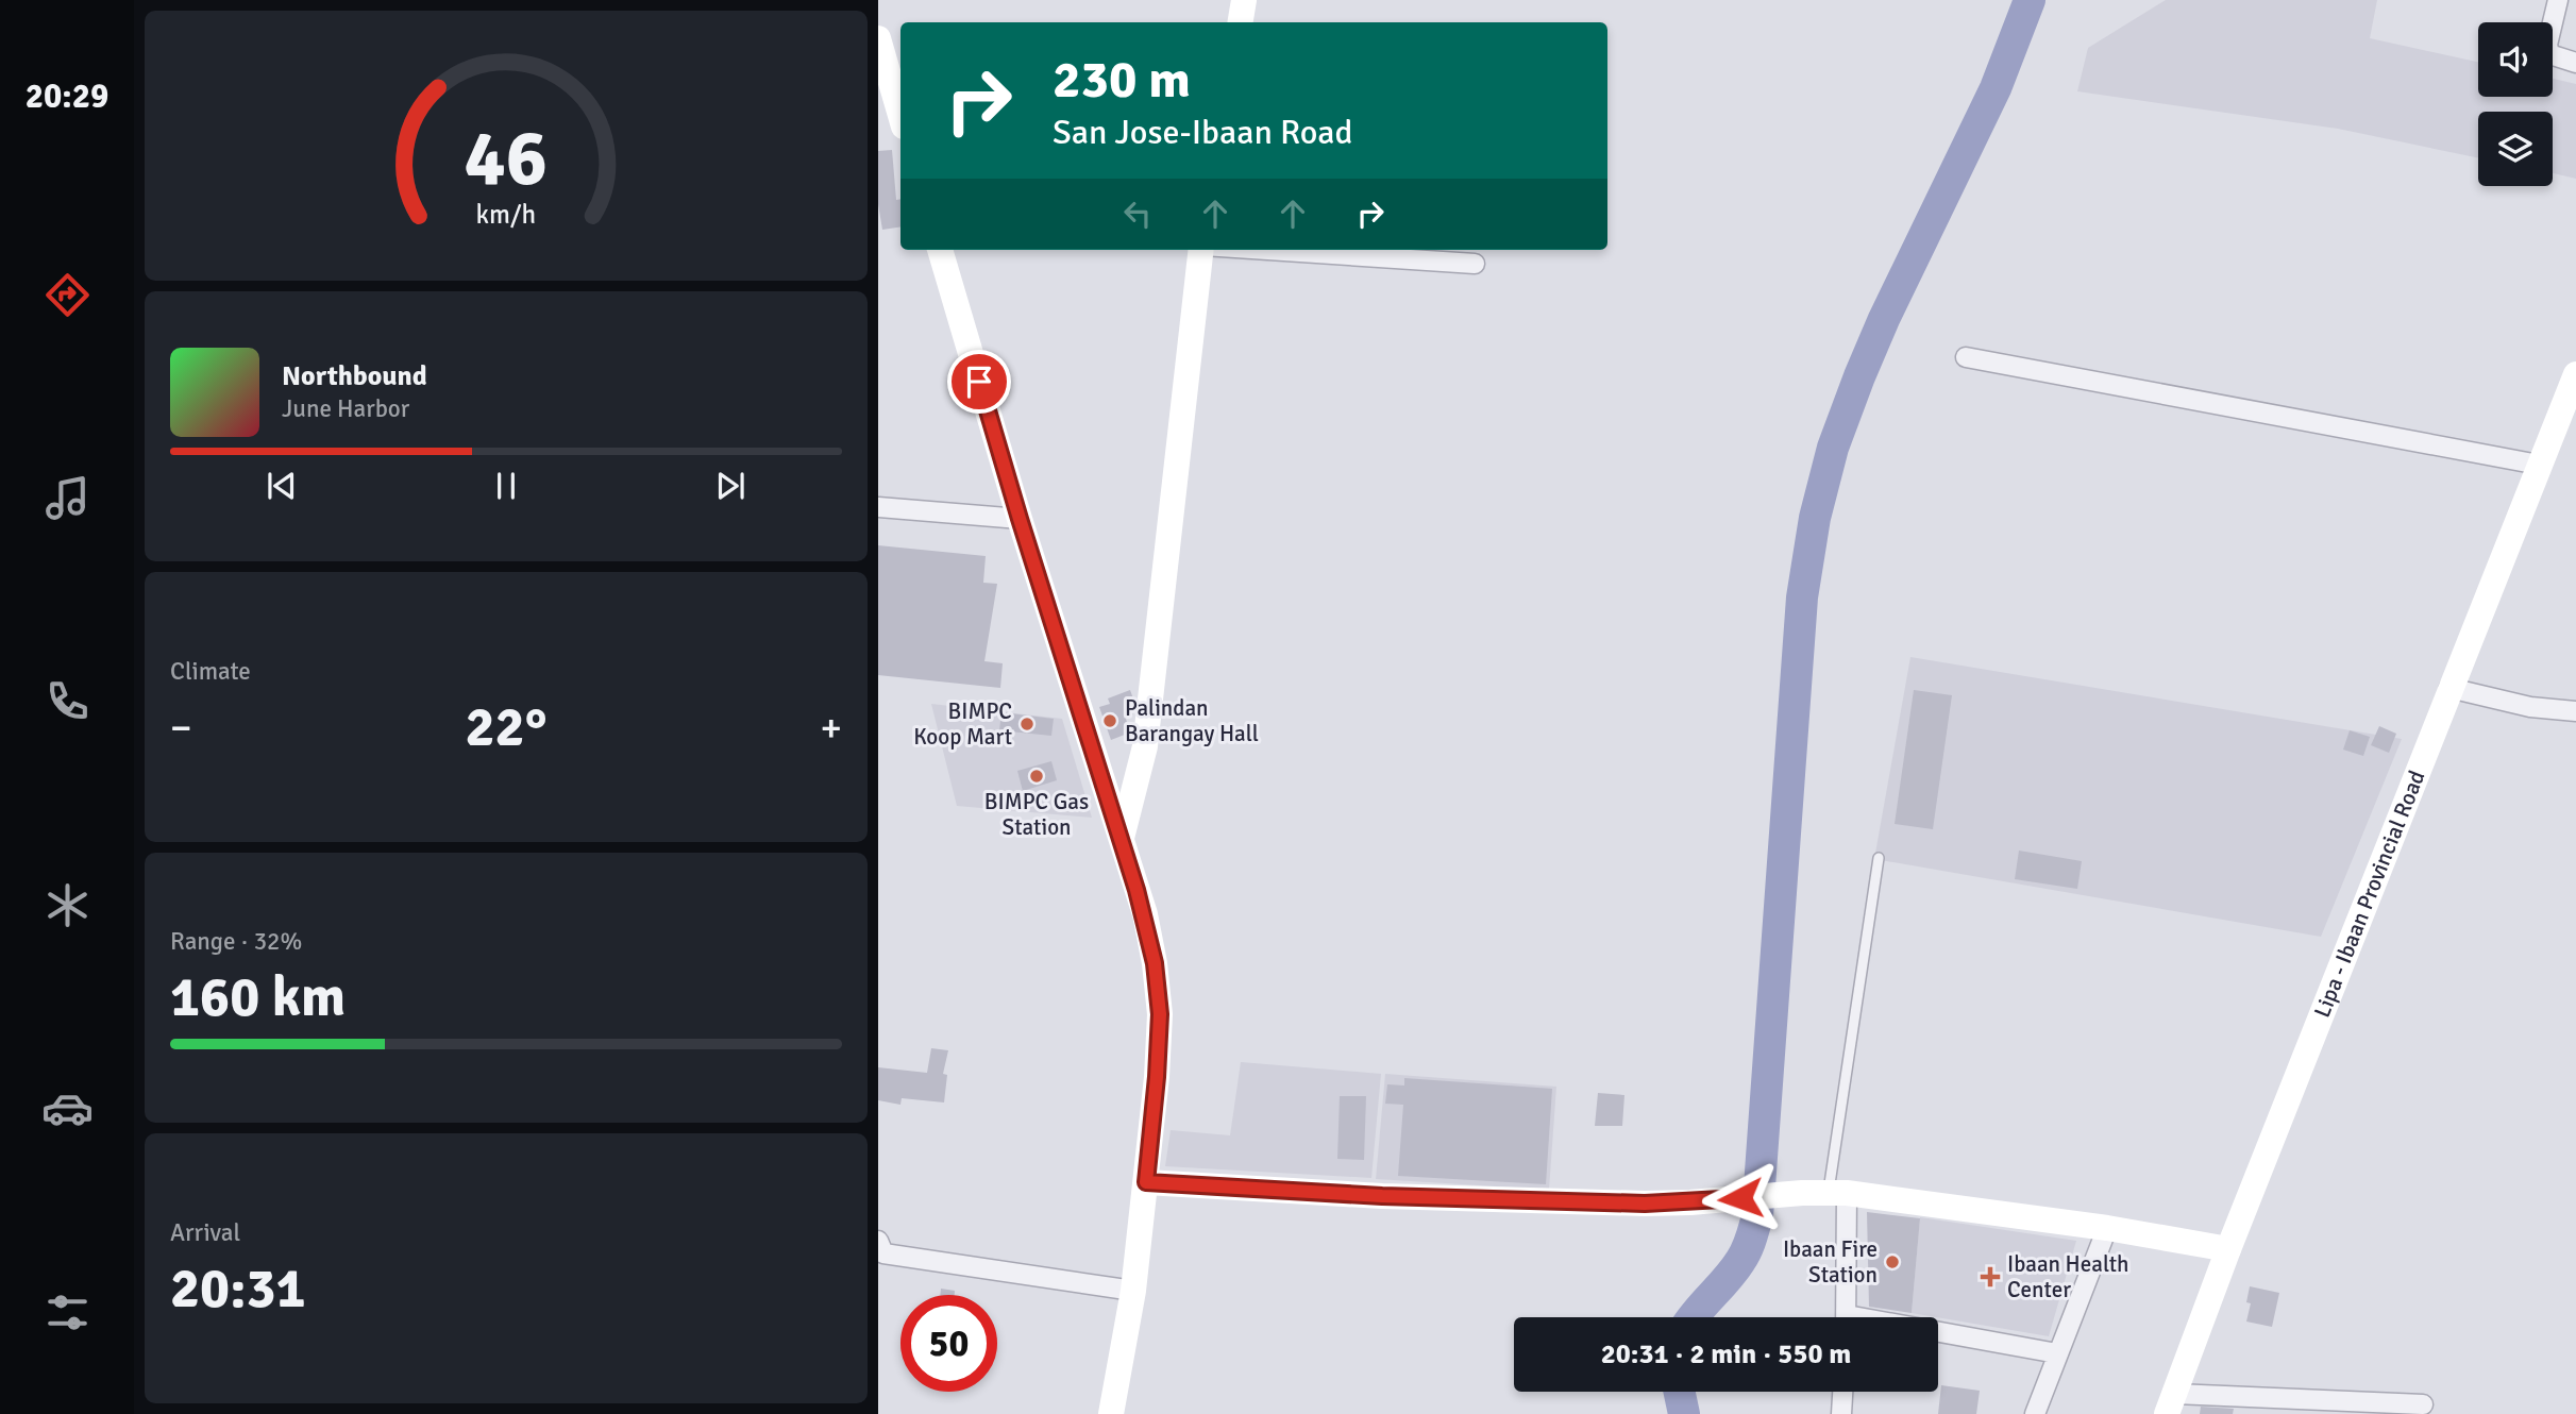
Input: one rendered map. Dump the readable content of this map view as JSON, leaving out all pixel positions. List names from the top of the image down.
{
  "streets": {
    "main road": ["Lipa - Ibaan Provincial Road"]
  },
  "places": {
    "other": [
      "Palindan Barangay Hall",
      "BIMPC Koop Mart",
      "BIMPC Gas Station",
      "Ibaan Fire Station"
    ],
    "health": ["Ibaan Health Center"]
  },
  "page": {
    "tabs": "20:29",
    "turn": ["230 m", "San Jose-Ibaan Road"],
    "song": ["Northbound", "June Harbor"],
    "tile": [
      "Climate",
      ["Range · 32%", "160 km"],
      ["Arrival", "20:31"]
    ],
    "heat": ["−", "22°", "+"],
    "limit": "50",
    "trip": "20:31 · 2 min · 550 m",
    "gauge": ["46", "km/h"]
  }
}
